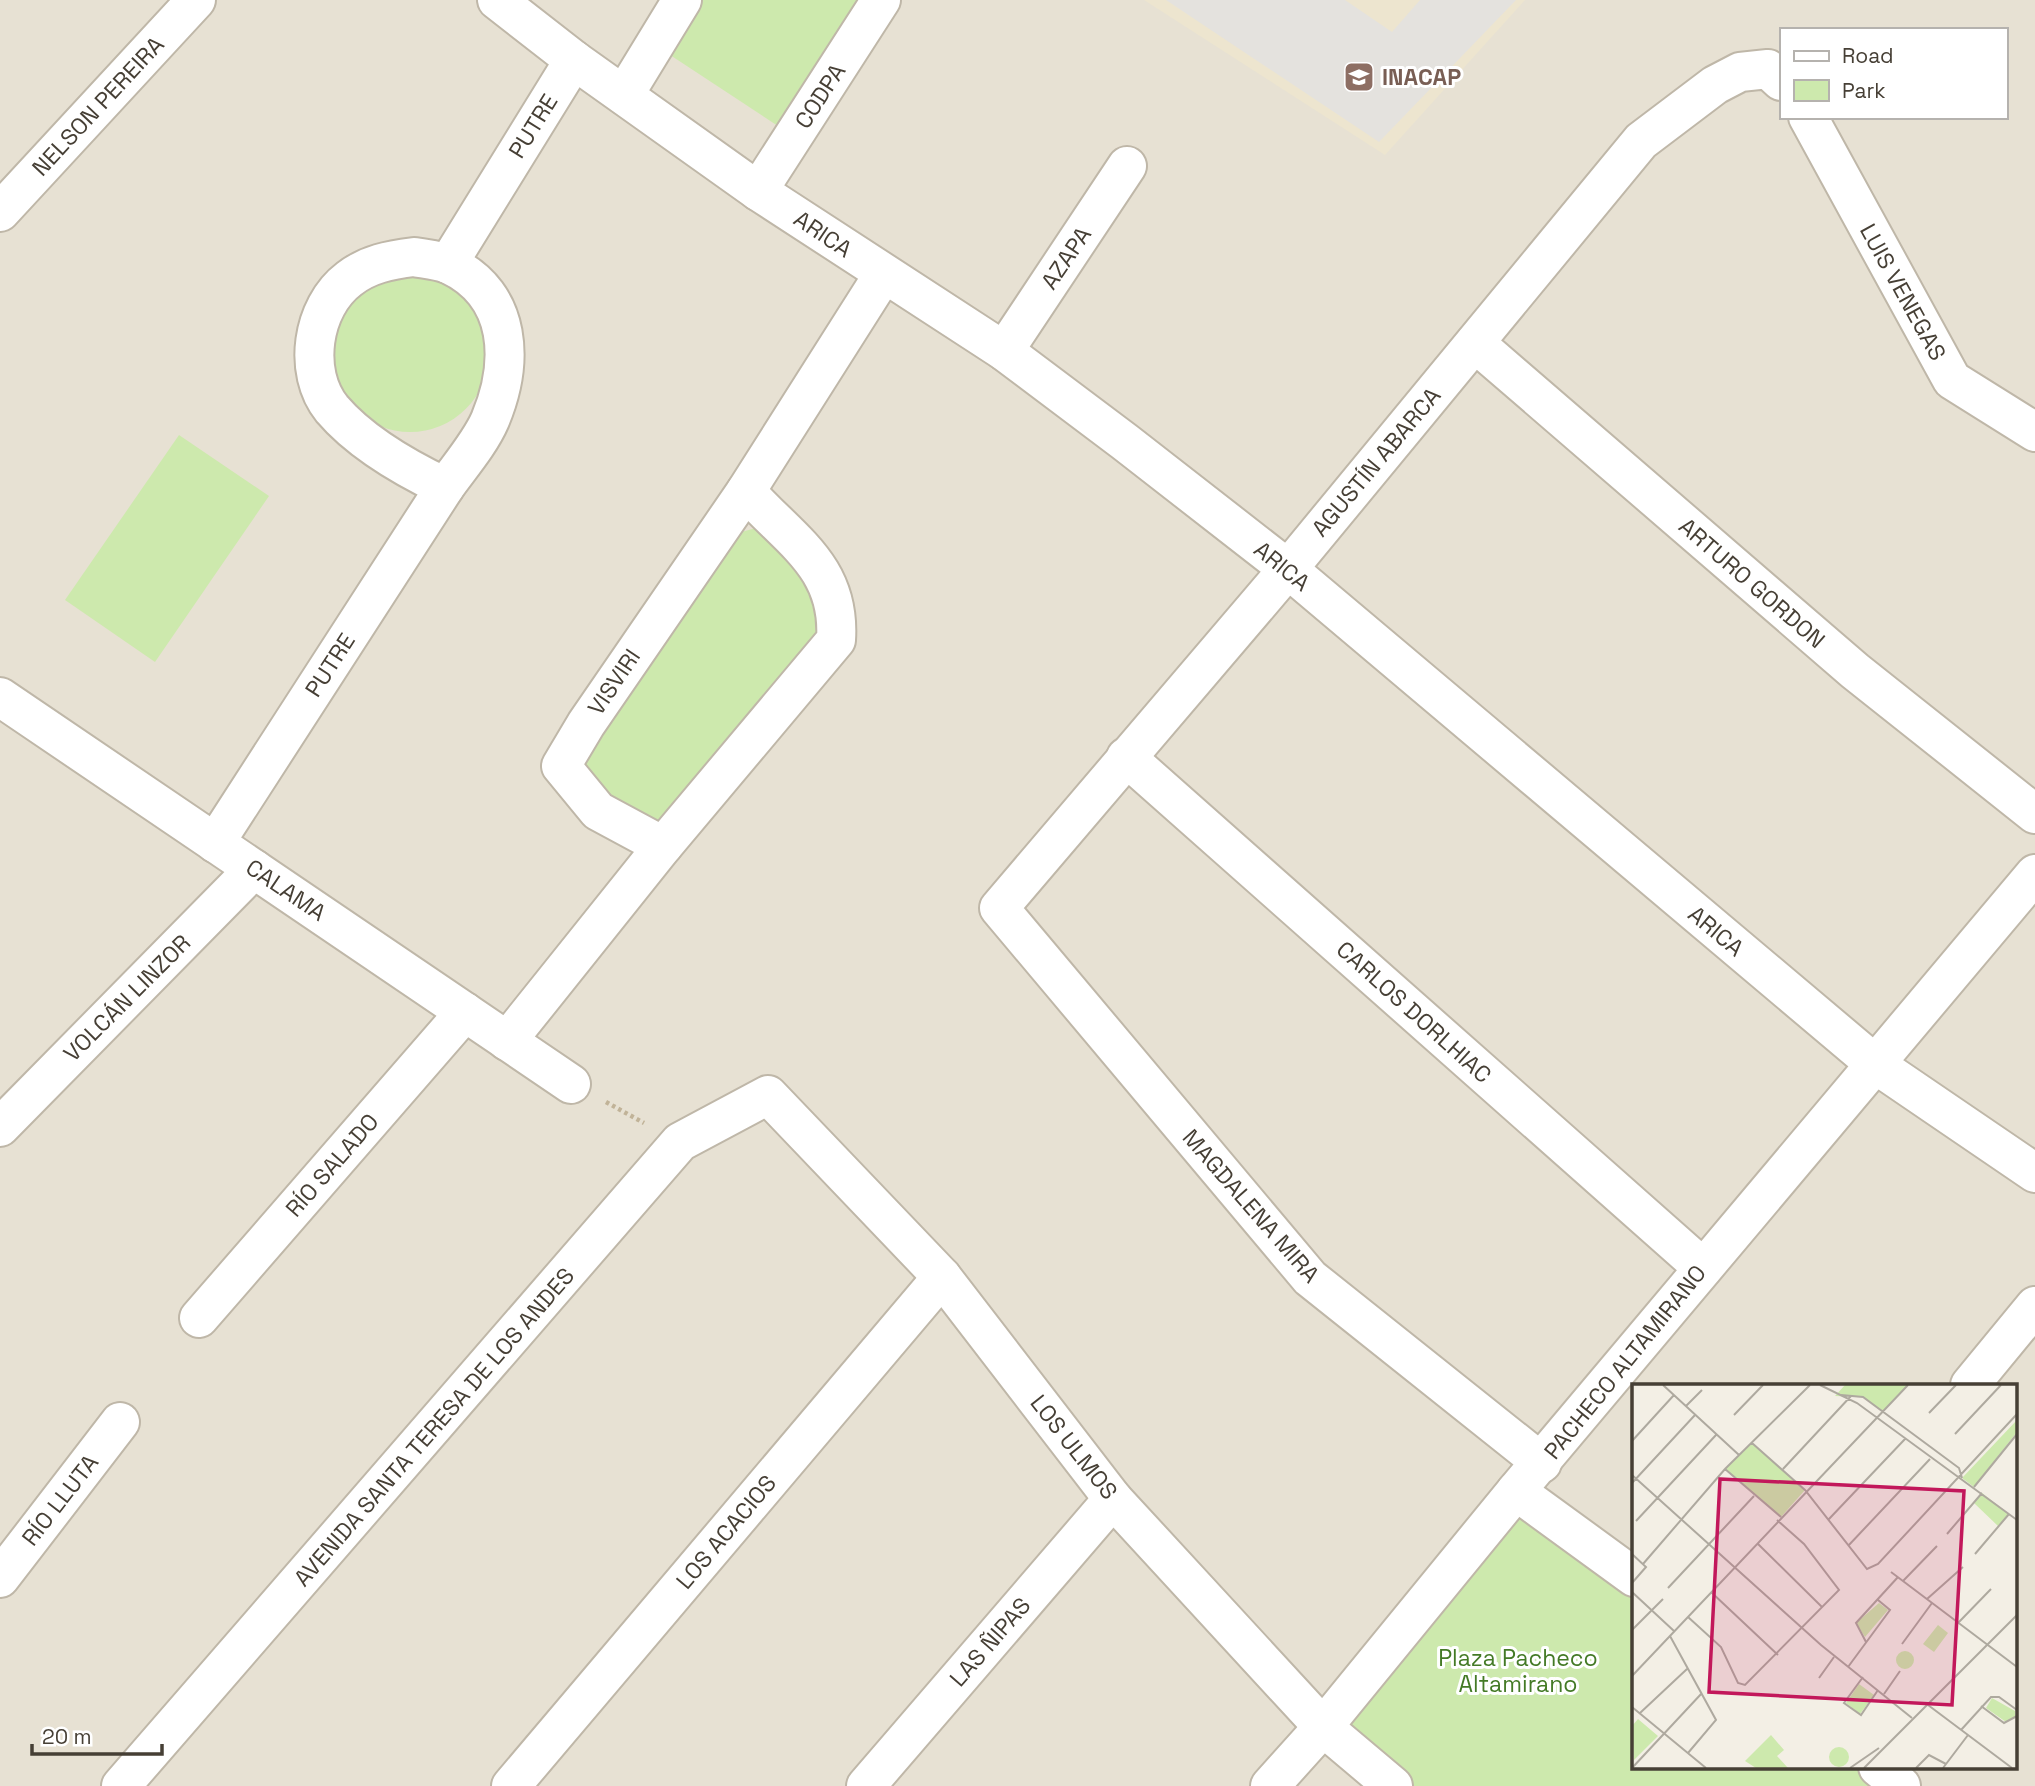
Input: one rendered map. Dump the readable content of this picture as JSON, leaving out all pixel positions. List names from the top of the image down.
{
  "streets": {
    "street": [
      "CODPA",
      "NELSON PEREIRA",
      "PUTRE",
      "ARICA",
      "AZAPA",
      "LUIS VENEGAS",
      "AGUSTÍN ABARCA",
      "ARTURO GORDON",
      "VISVIRI",
      "CALAMA",
      "VOLCÁN LINZOR",
      "CARLOS DORLHIAC",
      "RÍO SALADO",
      "MAGDALENA MIRA",
      "PACHECO ALTAMIRANO",
      "AVENIDA SANTA TERESA DE LOS ANDES",
      "LOS ULMOS",
      "RÍO LLUTA",
      "LOS ACACIOS",
      "LAS ÑIPAS"
    ]
  },
  "crossings": [
    ["CODPA", "ARICA"],
    ["PUTRE", "ARICA"],
    ["PUTRE", "CALAMA"],
    ["ARICA", "AZAPA"],
    ["ARICA", "AGUSTÍN ABARCA"],
    ["ARICA", "VISVIRI"],
    ["ARICA", "PACHECO ALTAMIRANO"],
    ["AGUSTÍN ABARCA", "ARTURO GORDON"],
    ["AGUSTÍN ABARCA", "CARLOS DORLHIAC"],
    ["AGUSTÍN ABARCA", "MAGDALENA MIRA"],
    ["CALAMA", "VOLCÁN LINZOR"],
    ["CALAMA", "RÍO SALADO"],
    ["CARLOS DORLHIAC", "PACHECO ALTAMIRANO"],
    ["MAGDALENA MIRA", "PACHECO ALTAMIRANO"],
    ["PACHECO ALTAMIRANO", "LOS ULMOS"],
    ["AVENIDA SANTA TERESA DE LOS ANDES", "LOS ULMOS"],
    ["LOS ULMOS", "LOS ACACIOS"],
    ["LOS ULMOS", "LAS ÑIPAS"]
  ],
  "parks": ["Plaza Pacheco Altamirano"],
  "places": {
    "school or university": ["INACAP"]
  },
  "legend": ["Road", "Park"],
  "scale_bar": "20 m"
}
